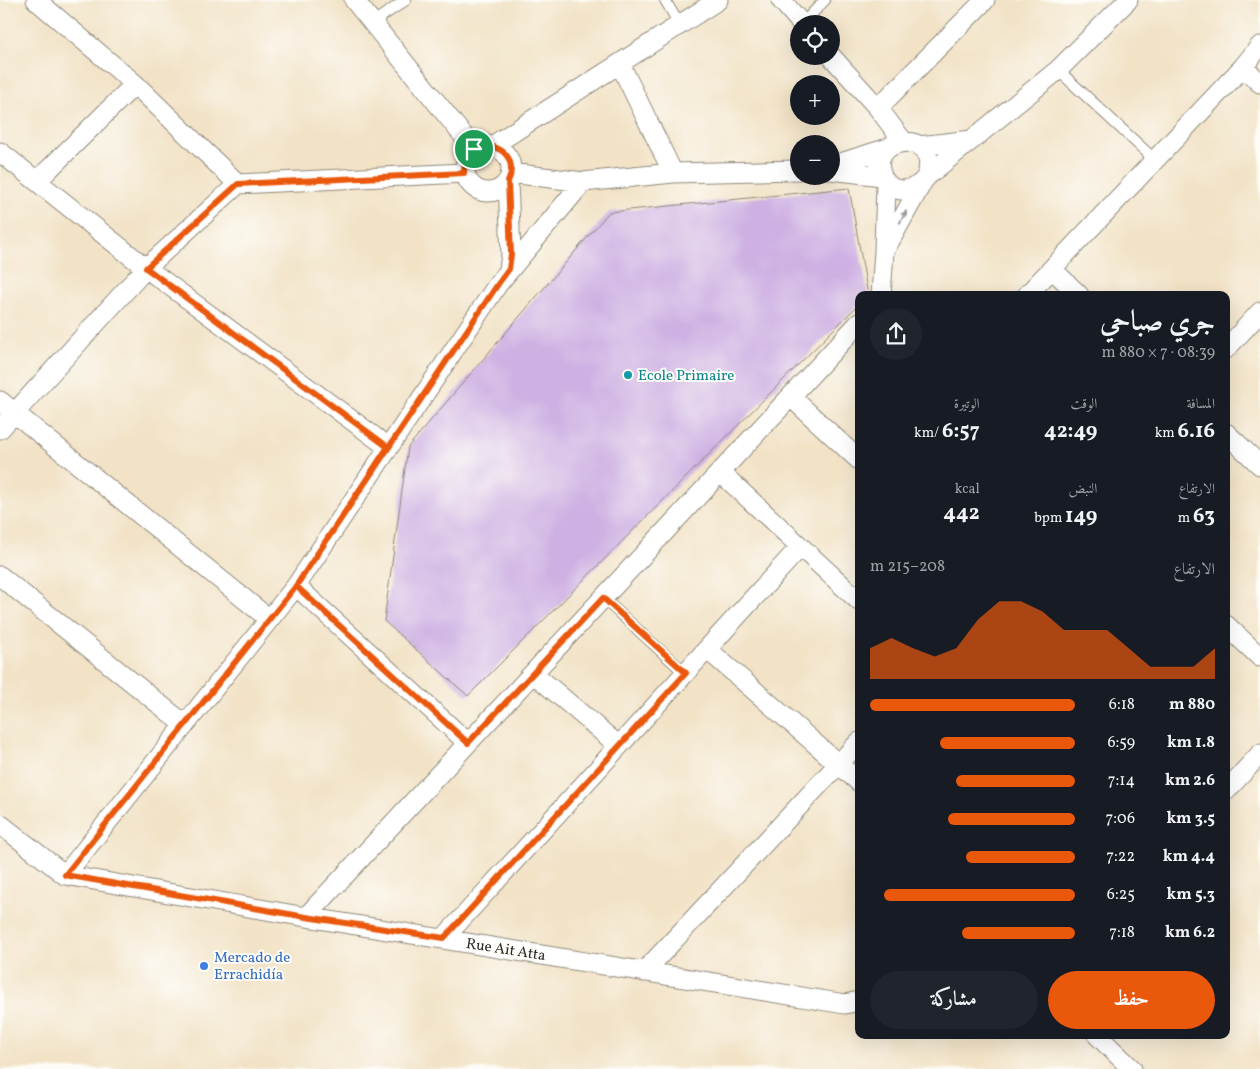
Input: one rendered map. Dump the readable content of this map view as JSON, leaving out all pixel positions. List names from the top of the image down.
{
  "streets": {
    "street": ["Rue Ait Atta"]
  },
  "places": ["Ecole Primaire", "Mercado de Errachidía"],
  "page": {
    "map_buttons": ["+", "−"],
    "heading": ["جري صباحي", "08:39 · 7 × 880 m"],
    "stats": [
      ["المسافة", "6.16 km"],
      ["الوقت", "42:49"],
      ["الوتيرة", "6:57 /km"],
      ["الارتفاع", "63 m"],
      ["النبض", "149 bpm"],
      ["kcal", "442"]
    ],
    "chart": ["الارتفاع", "208–215 m"],
    "list": [
      {
        "name": "880 m",
        "note": "6:18"
      },
      {
        "name": "1.8 km",
        "note": "6:59"
      },
      {
        "name": "2.6 km",
        "note": "7:14"
      },
      {
        "name": "3.5 km",
        "note": "7:06"
      },
      {
        "name": "4.4 km",
        "note": "7:22"
      },
      {
        "name": "5.3 km",
        "note": "6:25"
      },
      {
        "name": "6.2 km",
        "note": "7:18"
      }
    ],
    "buttons": ["حفظ", "مشاركة"]
  }
}
